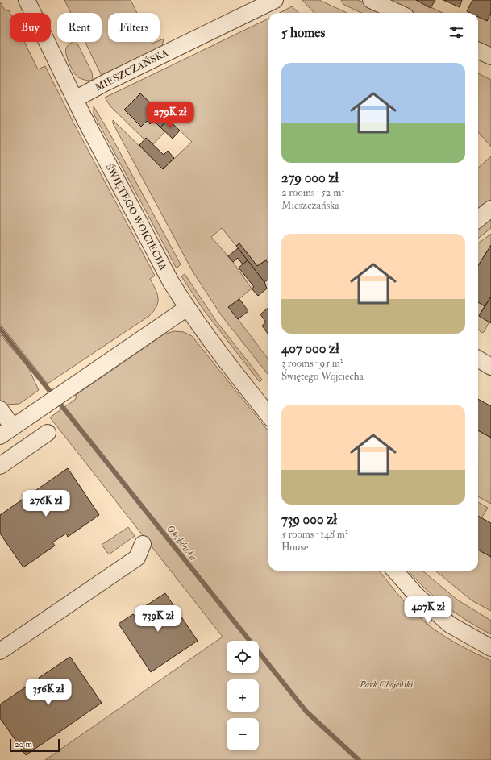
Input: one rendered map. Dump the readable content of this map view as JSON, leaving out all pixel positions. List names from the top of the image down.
{
  "streets": {
    "street": ["MIESZCZAŃSKA", "ŚWIĘTEGO WOJCIECHA"]
  },
  "crossings": [
    ["MIESZCZAŃSKA", "ŚWIĘTEGO WOJCIECHA"]
  ],
  "water": ["Olechówka"],
  "parks": ["Park Chojeński"],
  "scale_bar": "20 m",
  "page": {
    "chip": ["Buy", "Rent", "Filters"],
    "heading": "5 homes",
    "list": [
      {
        "name": "279 000 zł",
        "note": "2 rooms · 52 m² · Mieszczańska"
      },
      {
        "name": "407 000 zł",
        "note": "3 rooms · 95 m² · Świętego Wojciecha"
      },
      {
        "name": "739 000 zł",
        "note": "5 rooms · 148 m² · House"
      }
    ],
    "price": [
      "279K zł",
      "276K zł",
      "407K zł",
      "739K zł",
      "356K zł"
    ],
    "map_buttons": ["+", "−"],
    "scale": "20 m"
  }
}
